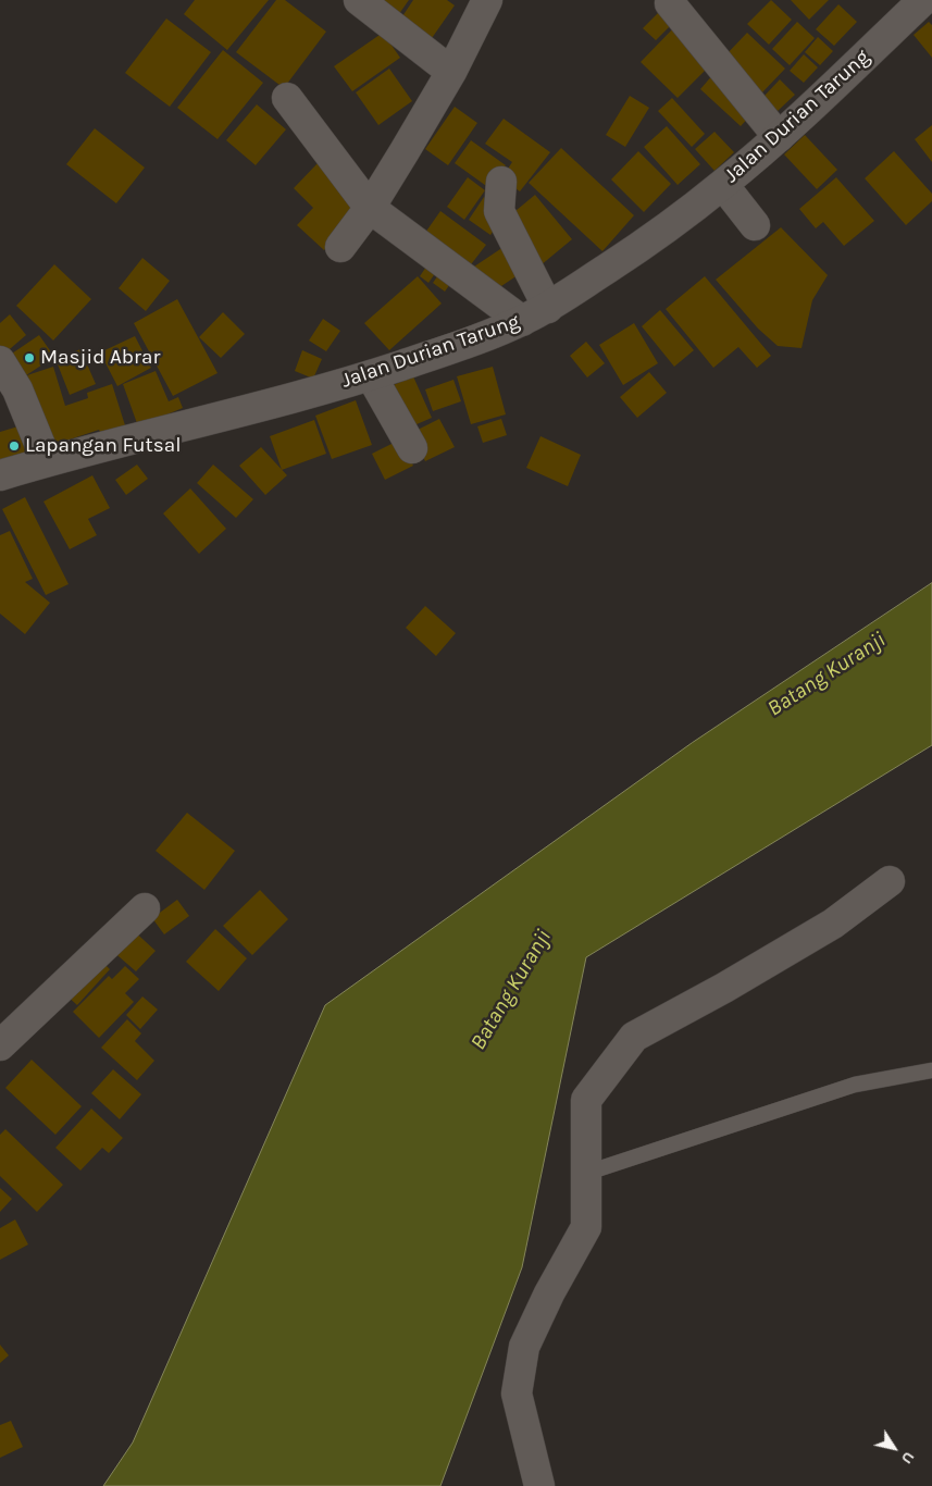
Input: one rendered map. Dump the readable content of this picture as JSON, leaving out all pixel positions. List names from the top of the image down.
{
  "streets": {
    "street": ["Jalan Durian Tarung"]
  },
  "water": ["Batang Kuranji"],
  "places": ["Masjid Abrar", "Lapangan Futsal"],
  "north": "bottom right"
}
